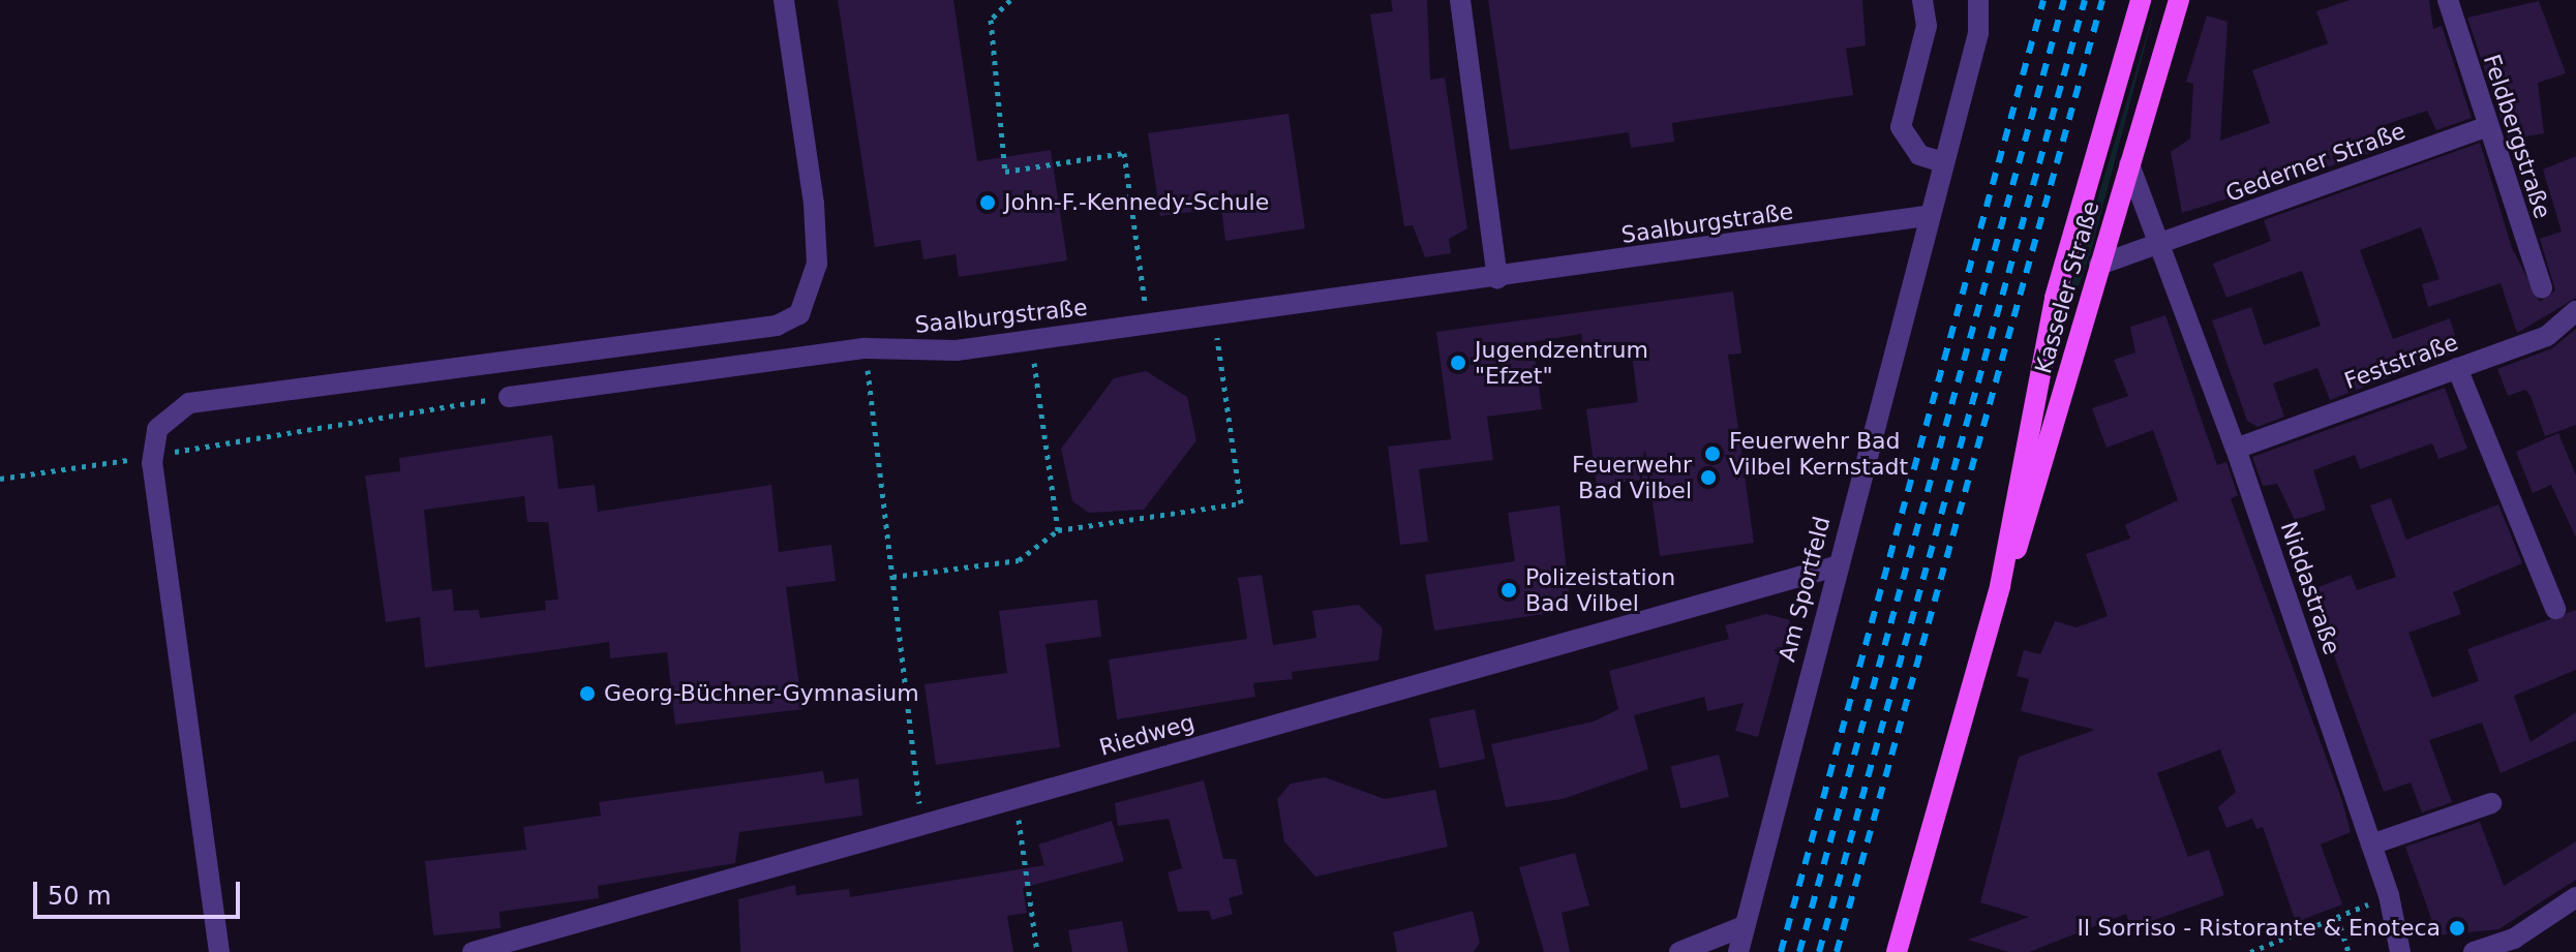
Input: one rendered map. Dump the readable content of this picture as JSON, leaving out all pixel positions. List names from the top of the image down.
{
  "streets": {
    "main road": ["Kasseler Straße"],
    "street": [
      "Feldbergstraße",
      "Gederner Straße",
      "Saalburgstraße",
      "Feststraße",
      "Niddastraße",
      "Am Sportfeld",
      "Riedweg"
    ]
  },
  "crossings": [
    ["Feldbergstraße", "Gederner Straße"],
    ["Gederner Straße", "Niddastraße"],
    ["Saalburgstraße", "Am Sportfeld"],
    ["Kasseler Straße", "Niddastraße"],
    ["Feststraße", "Niddastraße"],
    ["Am Sportfeld", "Riedweg"]
  ],
  "places": [
    "John-F.-Kennedy-Schule",
    "Jugendzentrum \"Efzet\"",
    "Feuerwehr Bad Vilbel Kernstadt",
    "Feuerwehr Bad Vilbel",
    "Polizeistation Bad Vilbel",
    "Georg-Büchner-Gymnasium",
    "Il Sorriso - Ristorante & Enoteca"
  ],
  "scale_bar": "50 m"
}
